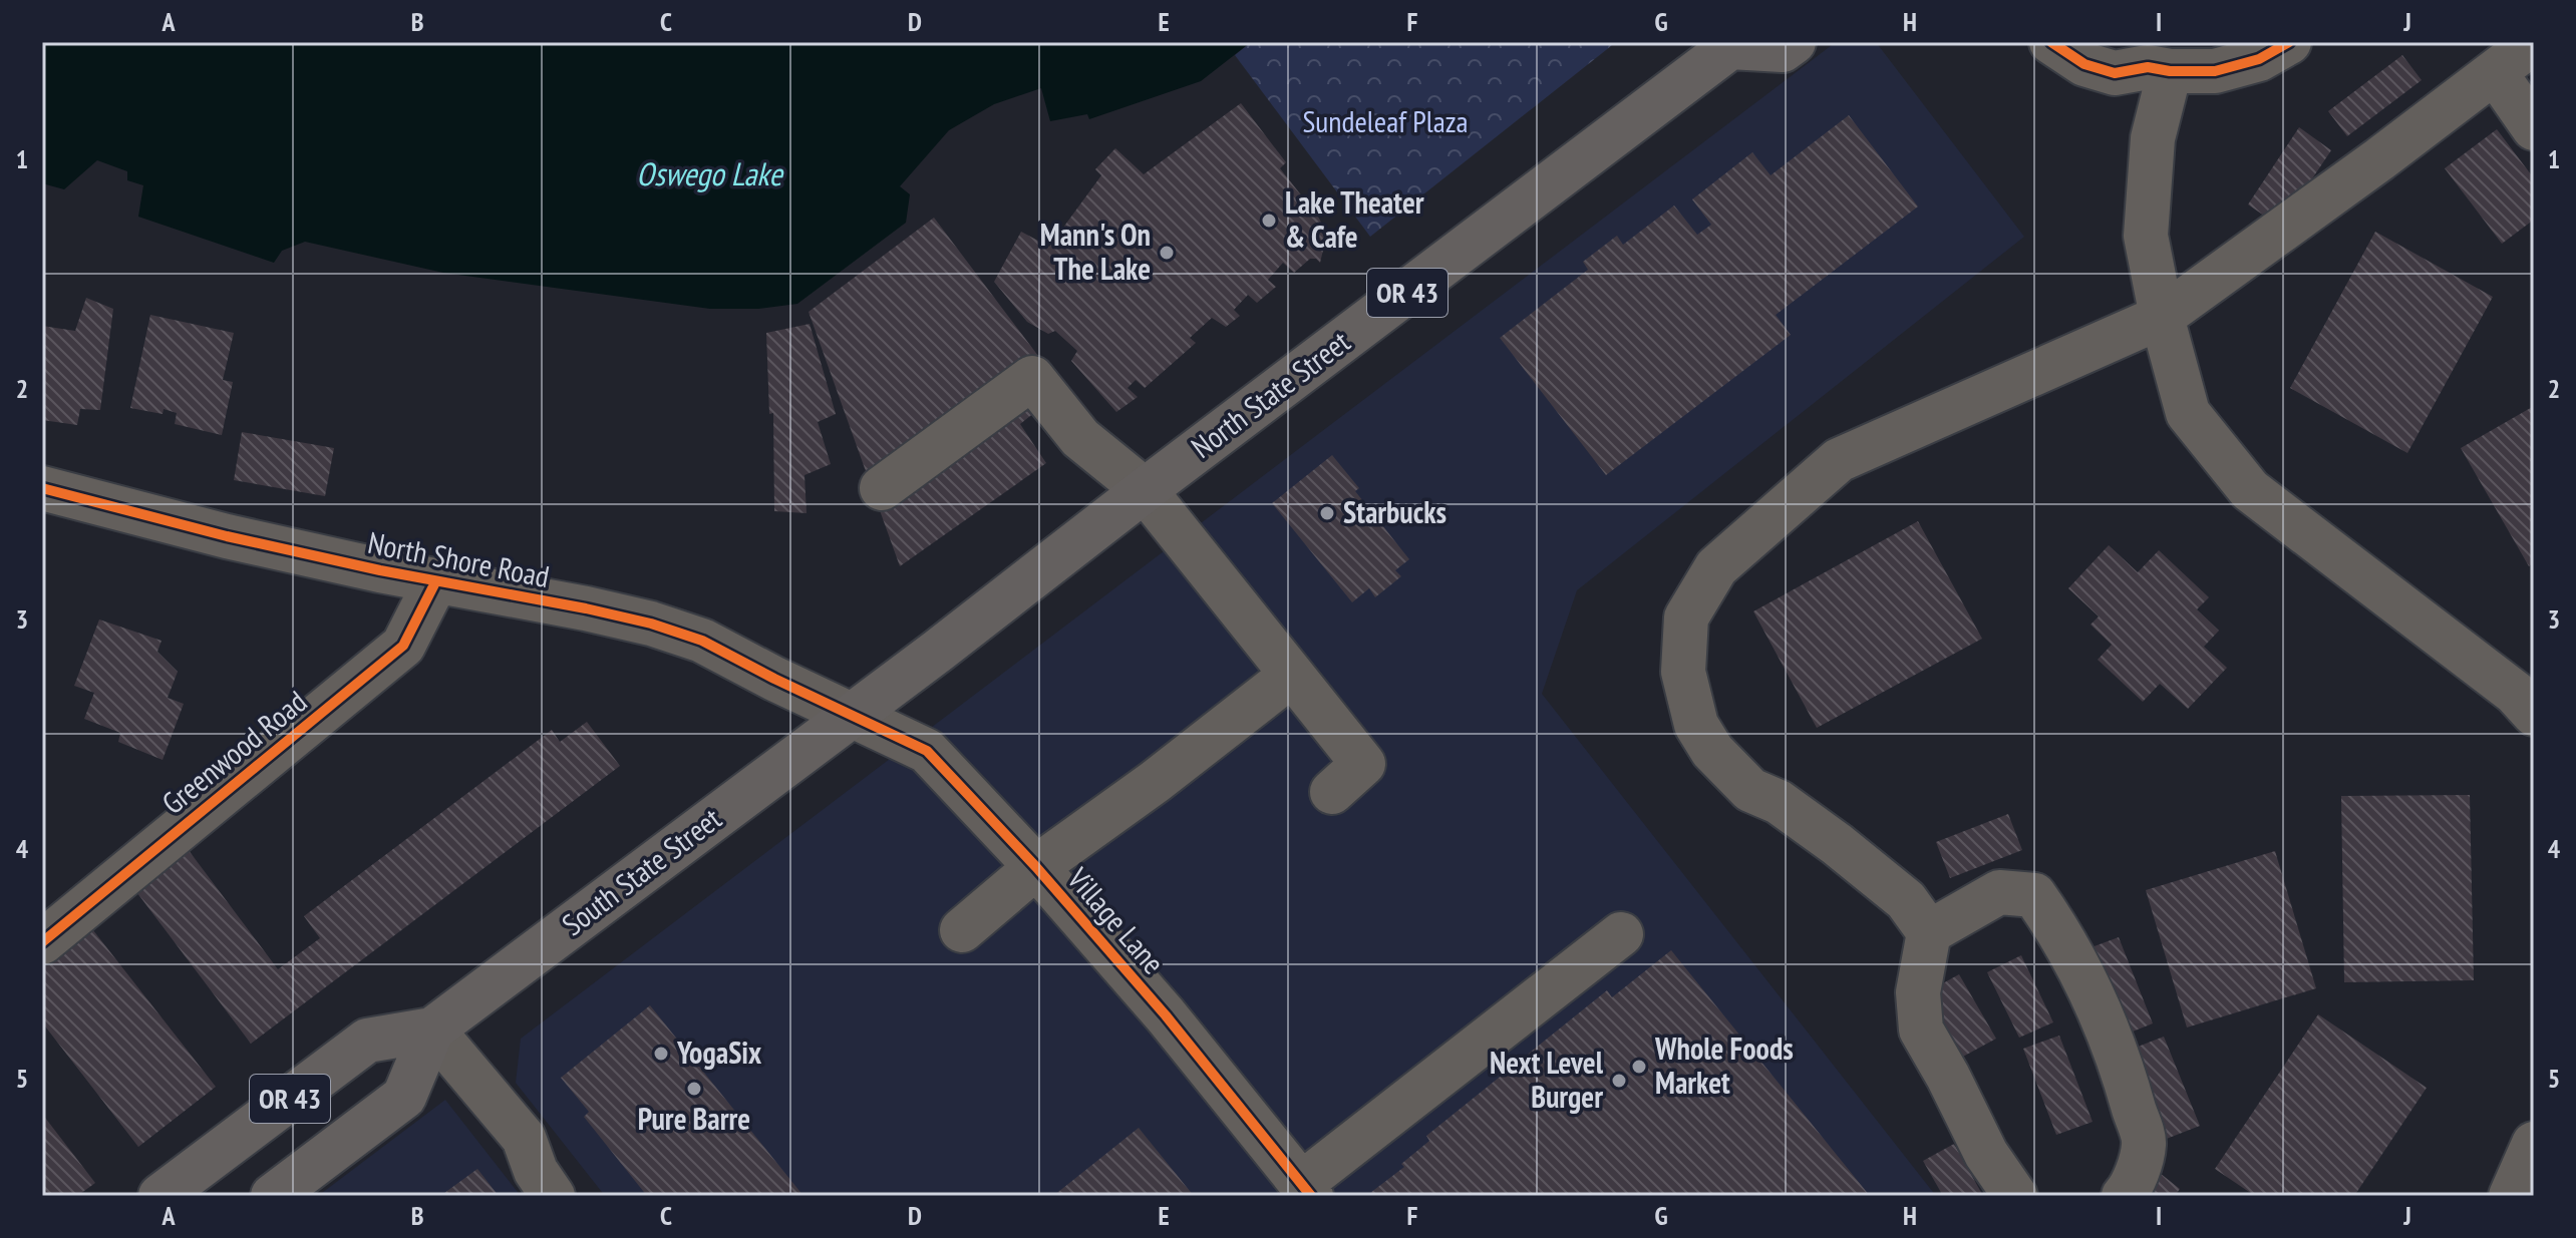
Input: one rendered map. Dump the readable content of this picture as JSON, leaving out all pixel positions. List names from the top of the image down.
{
  "streets": {
    "main road": ["OR 43", "North State Street", "South State Street"],
    "street": ["North Shore Road", "Greenwood Road", "Village Lane"]
  },
  "crossings": [
    ["OR 43", "South State Street"],
    ["North State Street", "North Shore Road"],
    ["North State Street", "South State Street"],
    ["North State Street", "Village Lane"],
    ["North Shore Road", "Greenwood Road"],
    ["North Shore Road", "South State Street"],
    ["North Shore Road", "Village Lane"],
    ["South State Street", "Village Lane"]
  ],
  "water": ["Oswego Lake"],
  "parks": ["Sundeleaf Plaza"],
  "places": [
    "Lake Theater & Cafe",
    "Mann's On The Lake",
    "Starbucks",
    "YogaSix",
    "Whole Foods Market",
    "Next Level Burger",
    "Pure Barre"
  ],
  "grid": {
    "columns": [
      "A",
      "B",
      "C",
      "D",
      "E",
      "F",
      "G",
      "H",
      "I",
      "J"
    ],
    "rows": [
      "1",
      "2",
      "3",
      "4",
      "5"
    ]
  }
}
